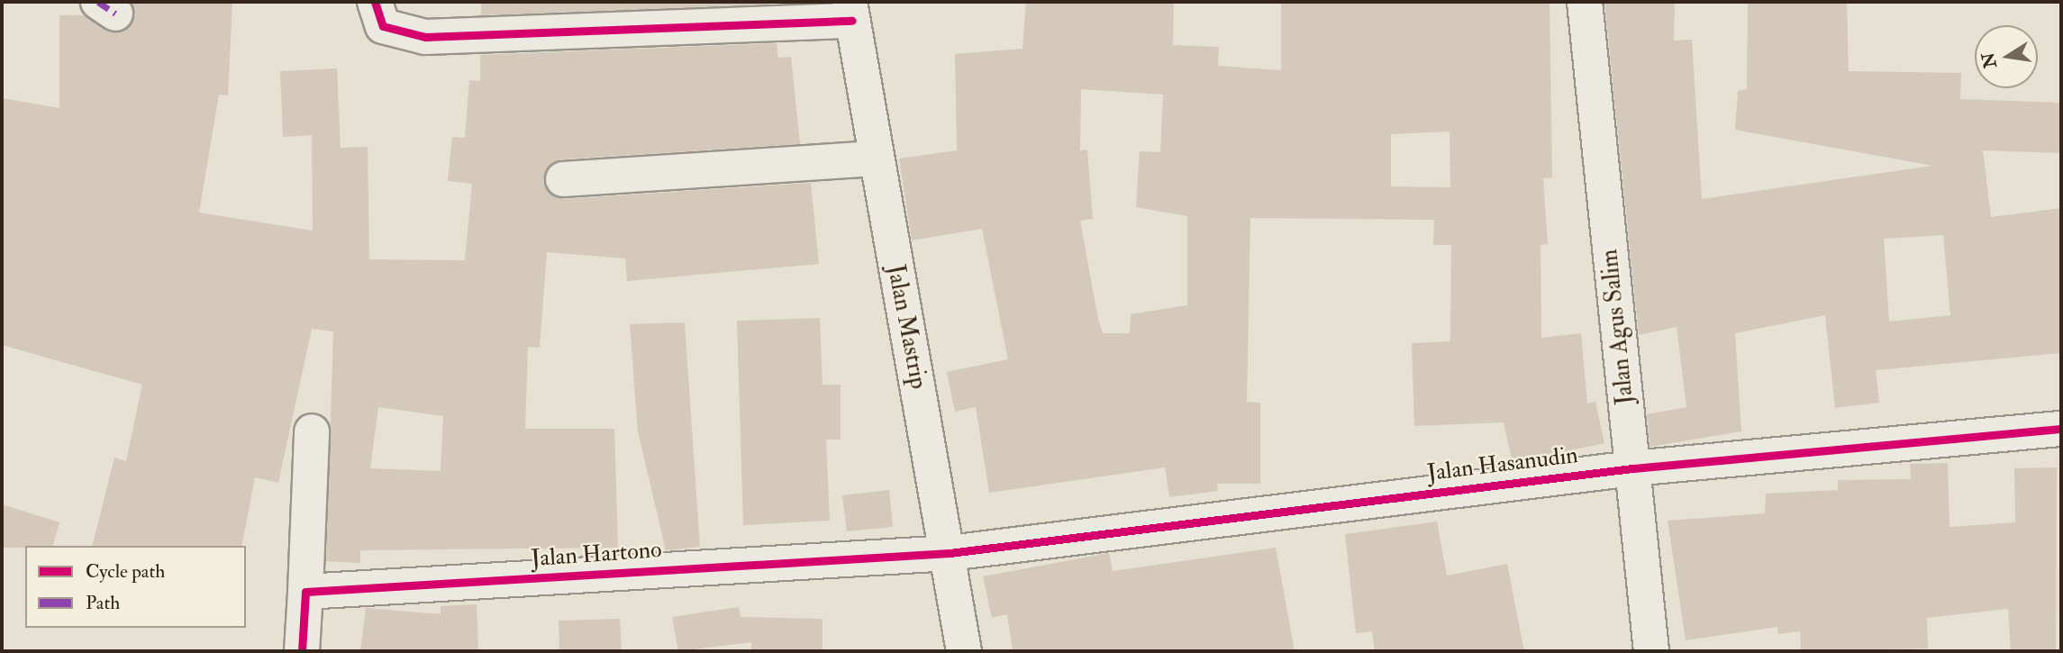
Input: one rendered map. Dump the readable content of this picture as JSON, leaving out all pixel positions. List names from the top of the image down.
{
  "streets": {
    "street": [
      "Jalan Mastrip",
      "Jalan Agus Salim",
      "Jalan Hasanudin",
      "Jalan Hartono"
    ]
  },
  "crossings": [
    ["Jalan Mastrip", "Jalan Hasanudin"],
    ["Jalan Mastrip", "Jalan Hartono"],
    ["Jalan Agus Salim", "Jalan Hasanudin"],
    ["Jalan Hasanudin", "Jalan Hartono"]
  ],
  "legend": ["Cycle path", "Path"],
  "north": "left"
}
